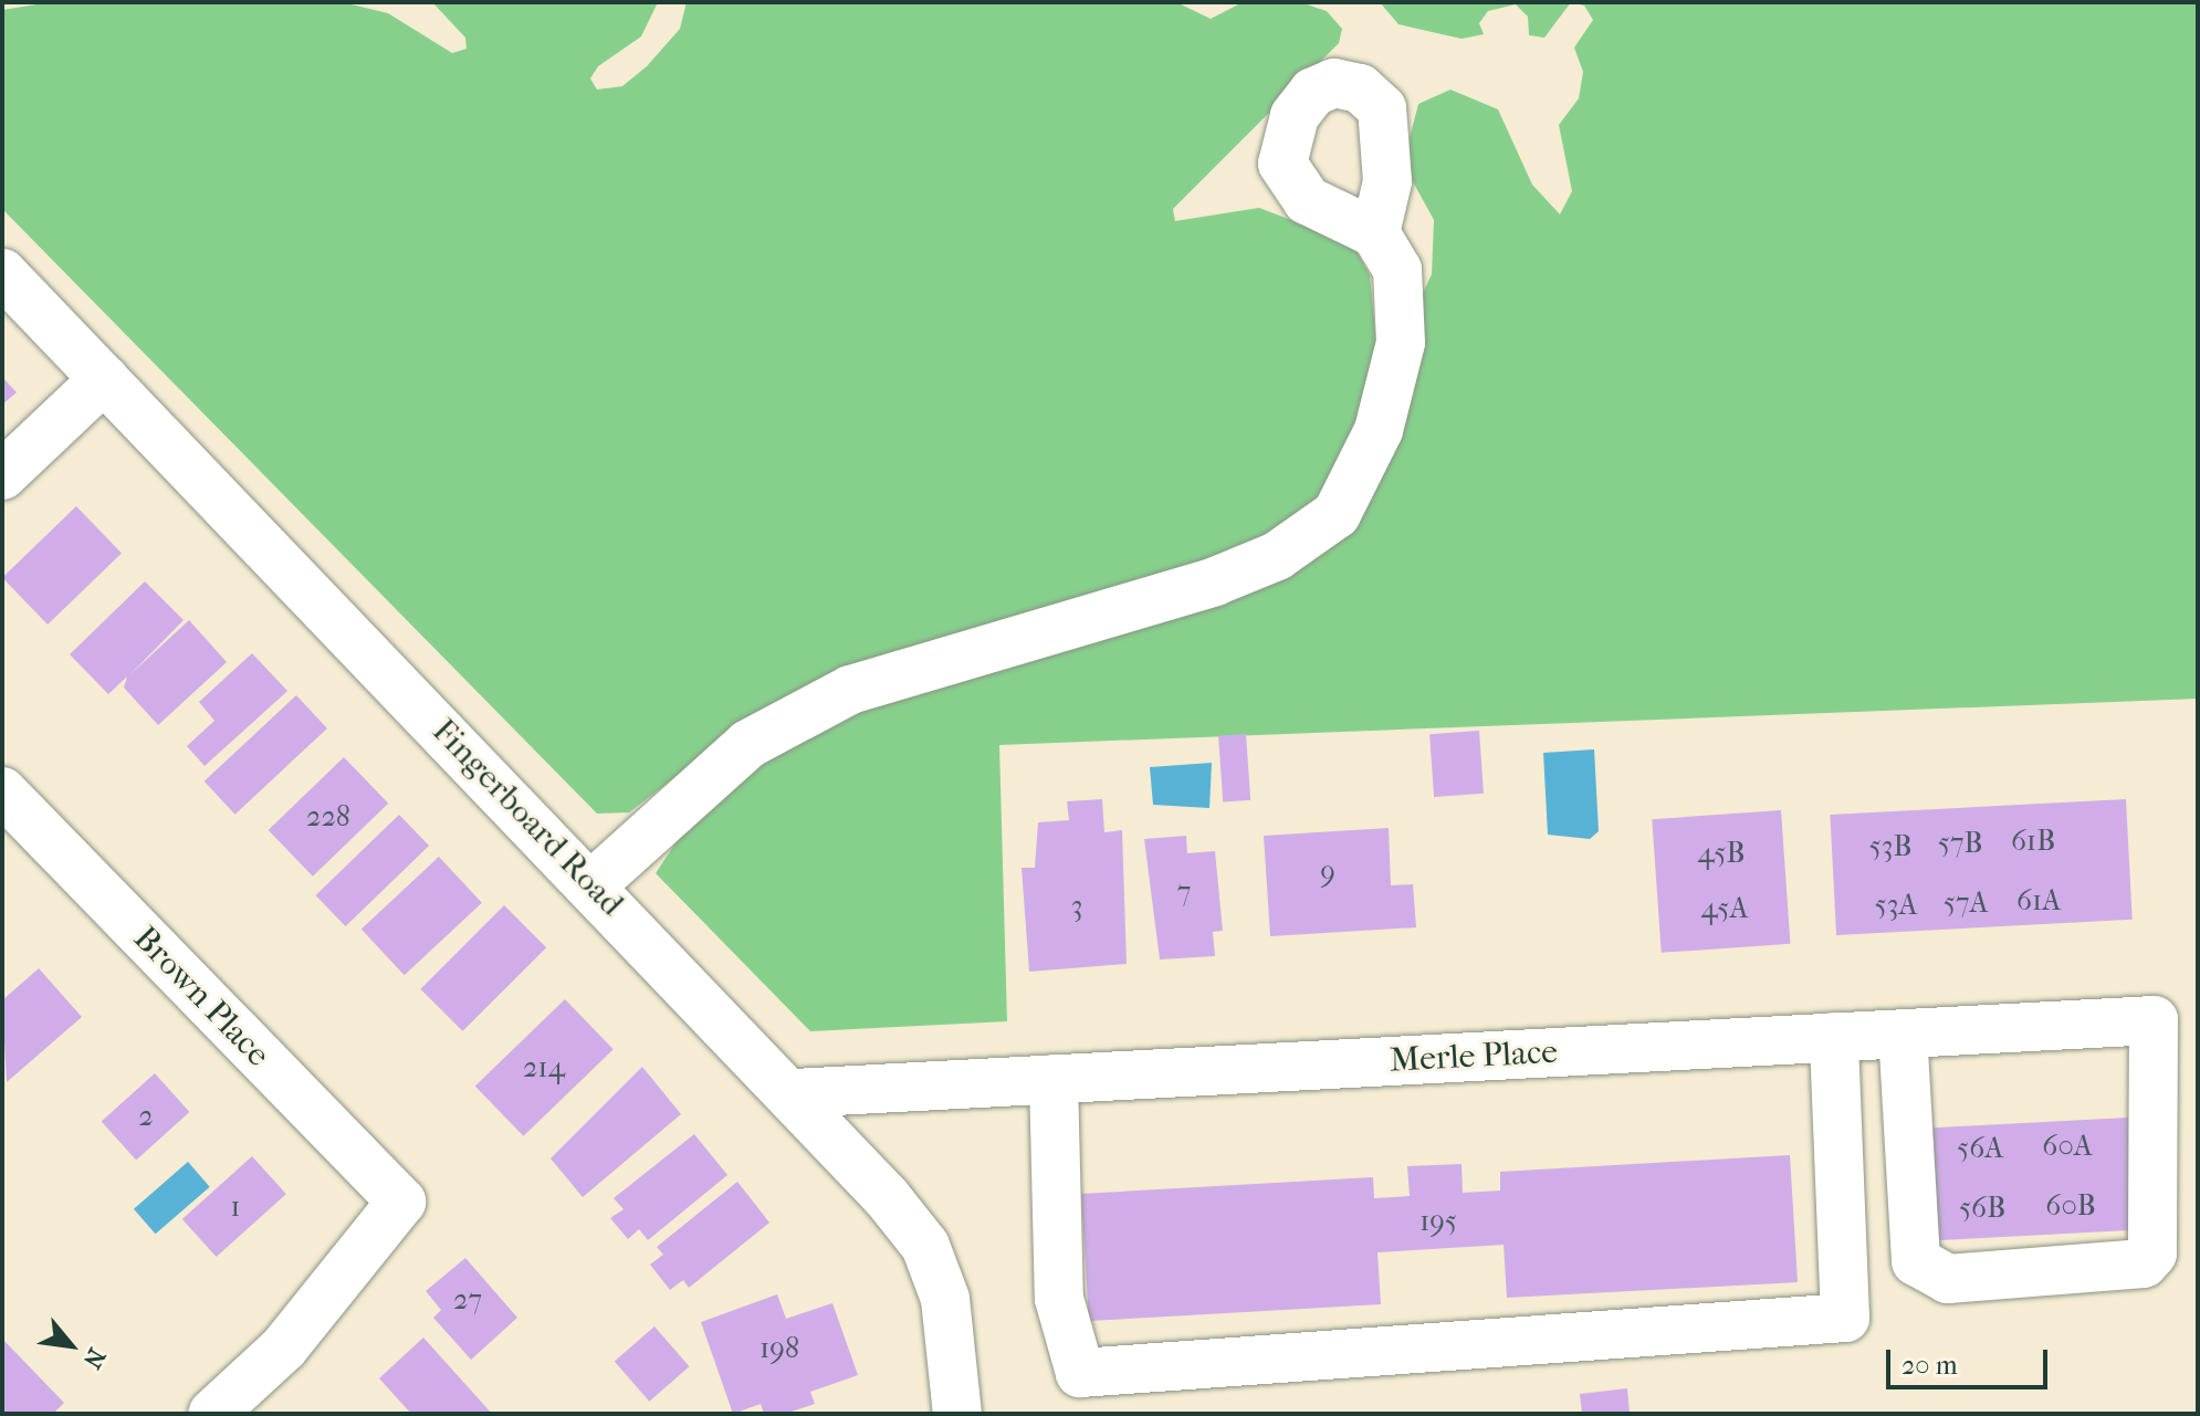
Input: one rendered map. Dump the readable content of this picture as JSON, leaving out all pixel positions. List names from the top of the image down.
{
  "streets": {
    "street": ["Fingerboard Road", "Brown Place", "Merle Place"]
  },
  "crossings": [
    ["Fingerboard Road", "Merle Place"]
  ],
  "house_numbers": [
    "228",
    "61B",
    "57B",
    "53B",
    "45B",
    "9",
    "7",
    "61A",
    "57A",
    "53A",
    "3",
    "45A",
    "214",
    "2",
    "60A",
    "56A",
    "60B",
    "1",
    "56B",
    "195",
    "27",
    "198"
  ],
  "scale_bar": "20 m",
  "north": "bottom right"
}
